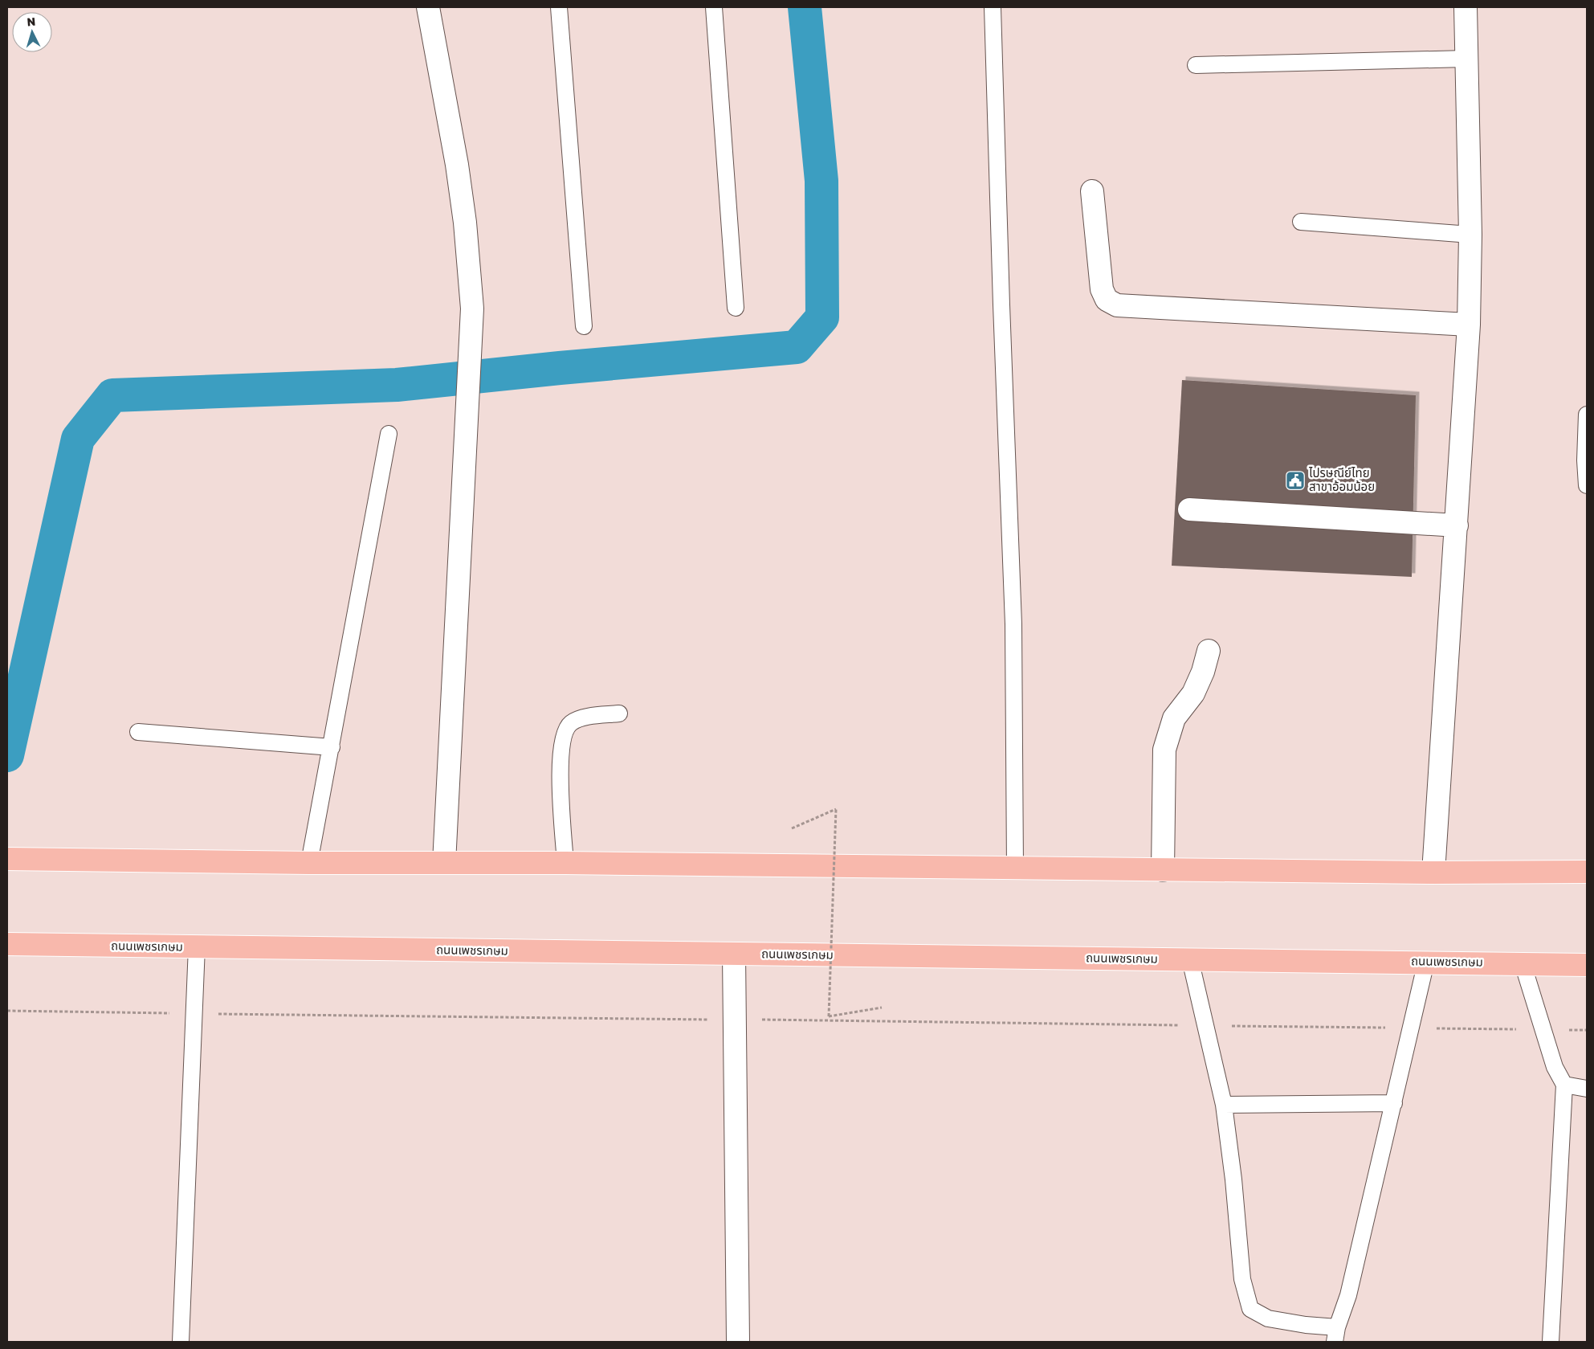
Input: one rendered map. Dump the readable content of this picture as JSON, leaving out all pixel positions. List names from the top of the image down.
{
  "streets": {
    "main road": ["ถนนเพชรเกษม"]
  },
  "places": {
    "public building": ["ไปรษณีย์ไทย สาขาอ้อมน้อย"]
  },
  "north": "top"
}
